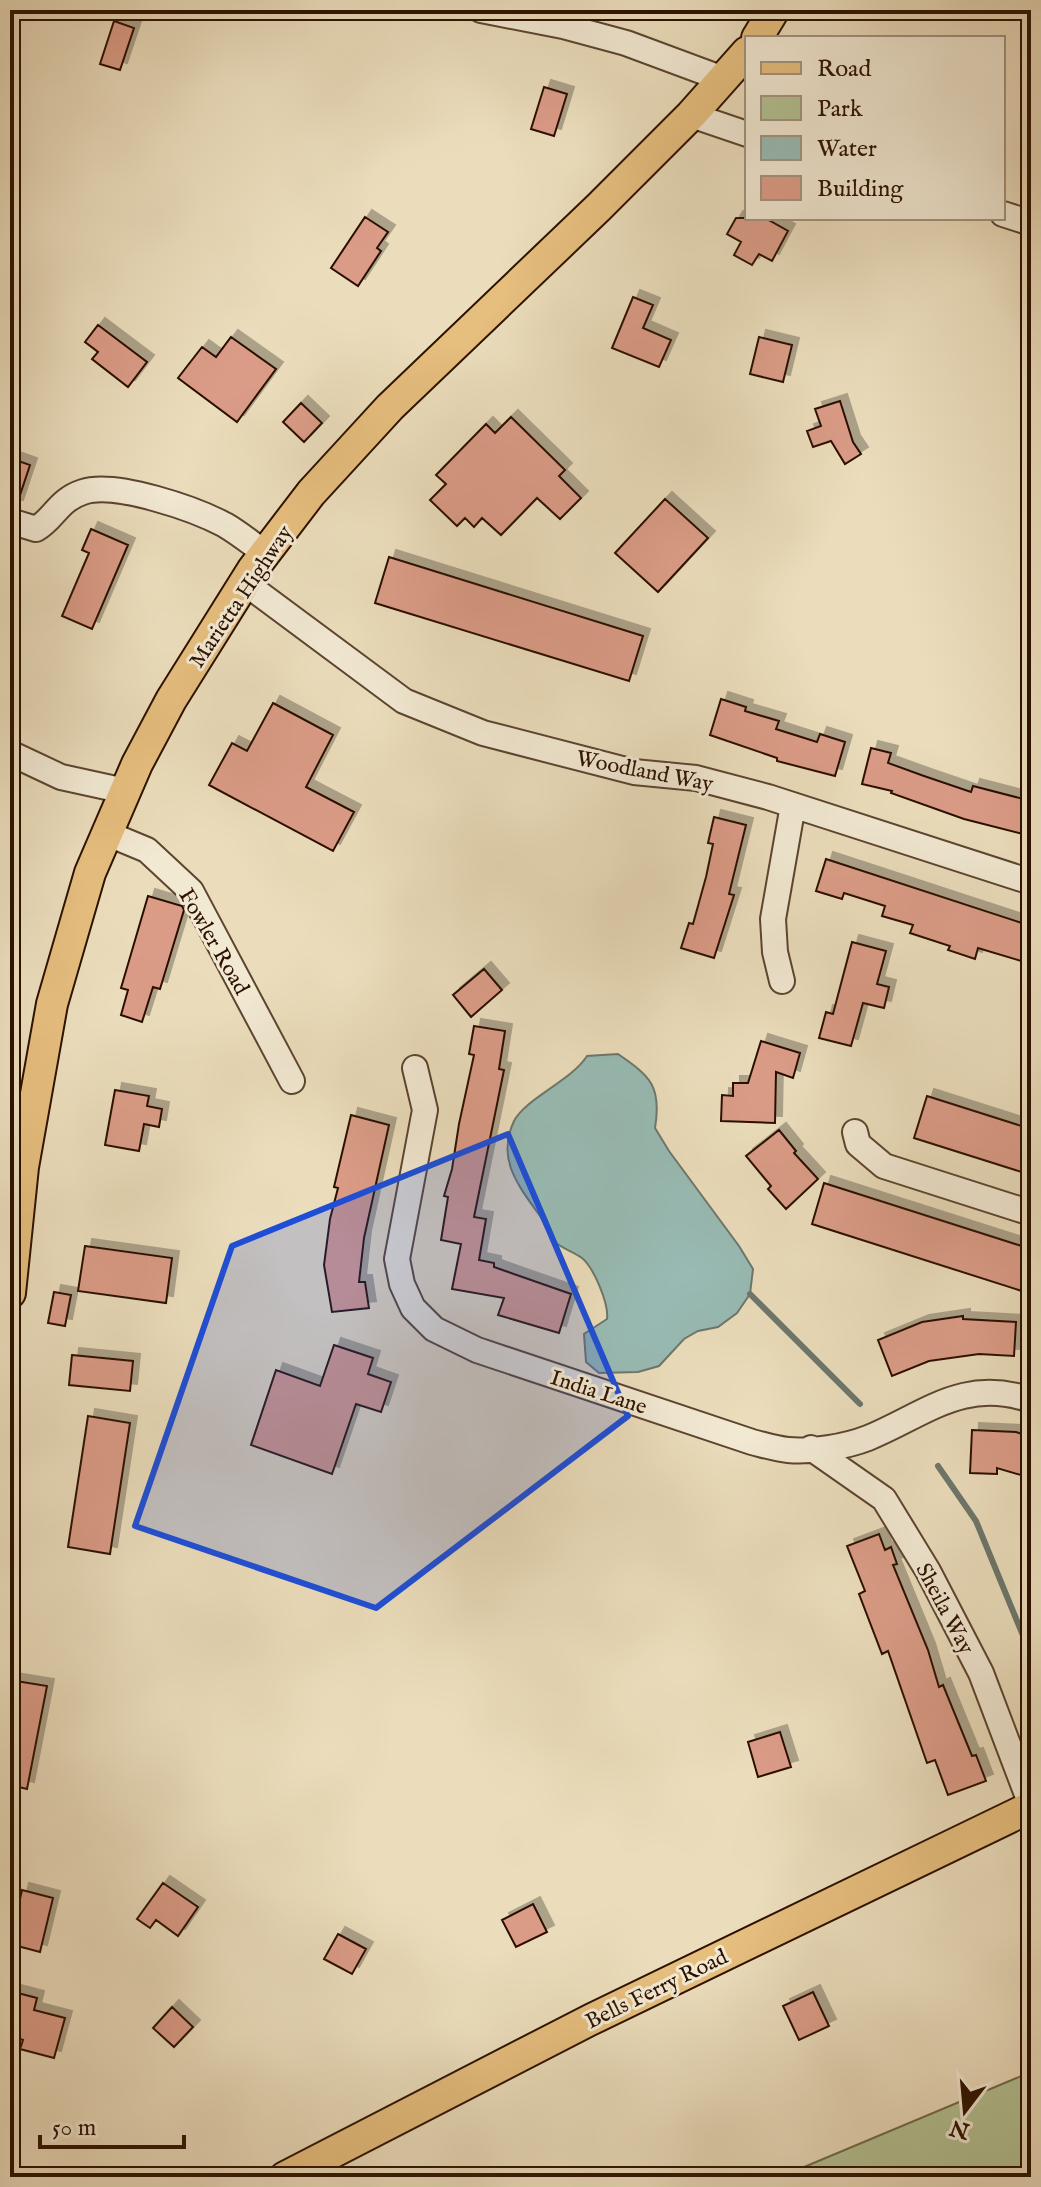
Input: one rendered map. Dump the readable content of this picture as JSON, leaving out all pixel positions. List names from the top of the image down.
{
  "streets": {
    "main road": ["Marietta Highway", "Bells Ferry Road"],
    "street": [
      "Woodland Way",
      "Fowler Road",
      "India Lane",
      "Sheila Way"
    ]
  },
  "crossings": [
    ["Marietta Highway", "Woodland Way"],
    ["Marietta Highway", "Fowler Road"],
    ["India Lane", "Sheila Way"],
    ["Sheila Way", "Bells Ferry Road"]
  ],
  "legend": [
    "Road",
    "Park",
    "Water",
    "Building"
  ],
  "scale_bar": "50 m",
  "north": "bottom"
}
